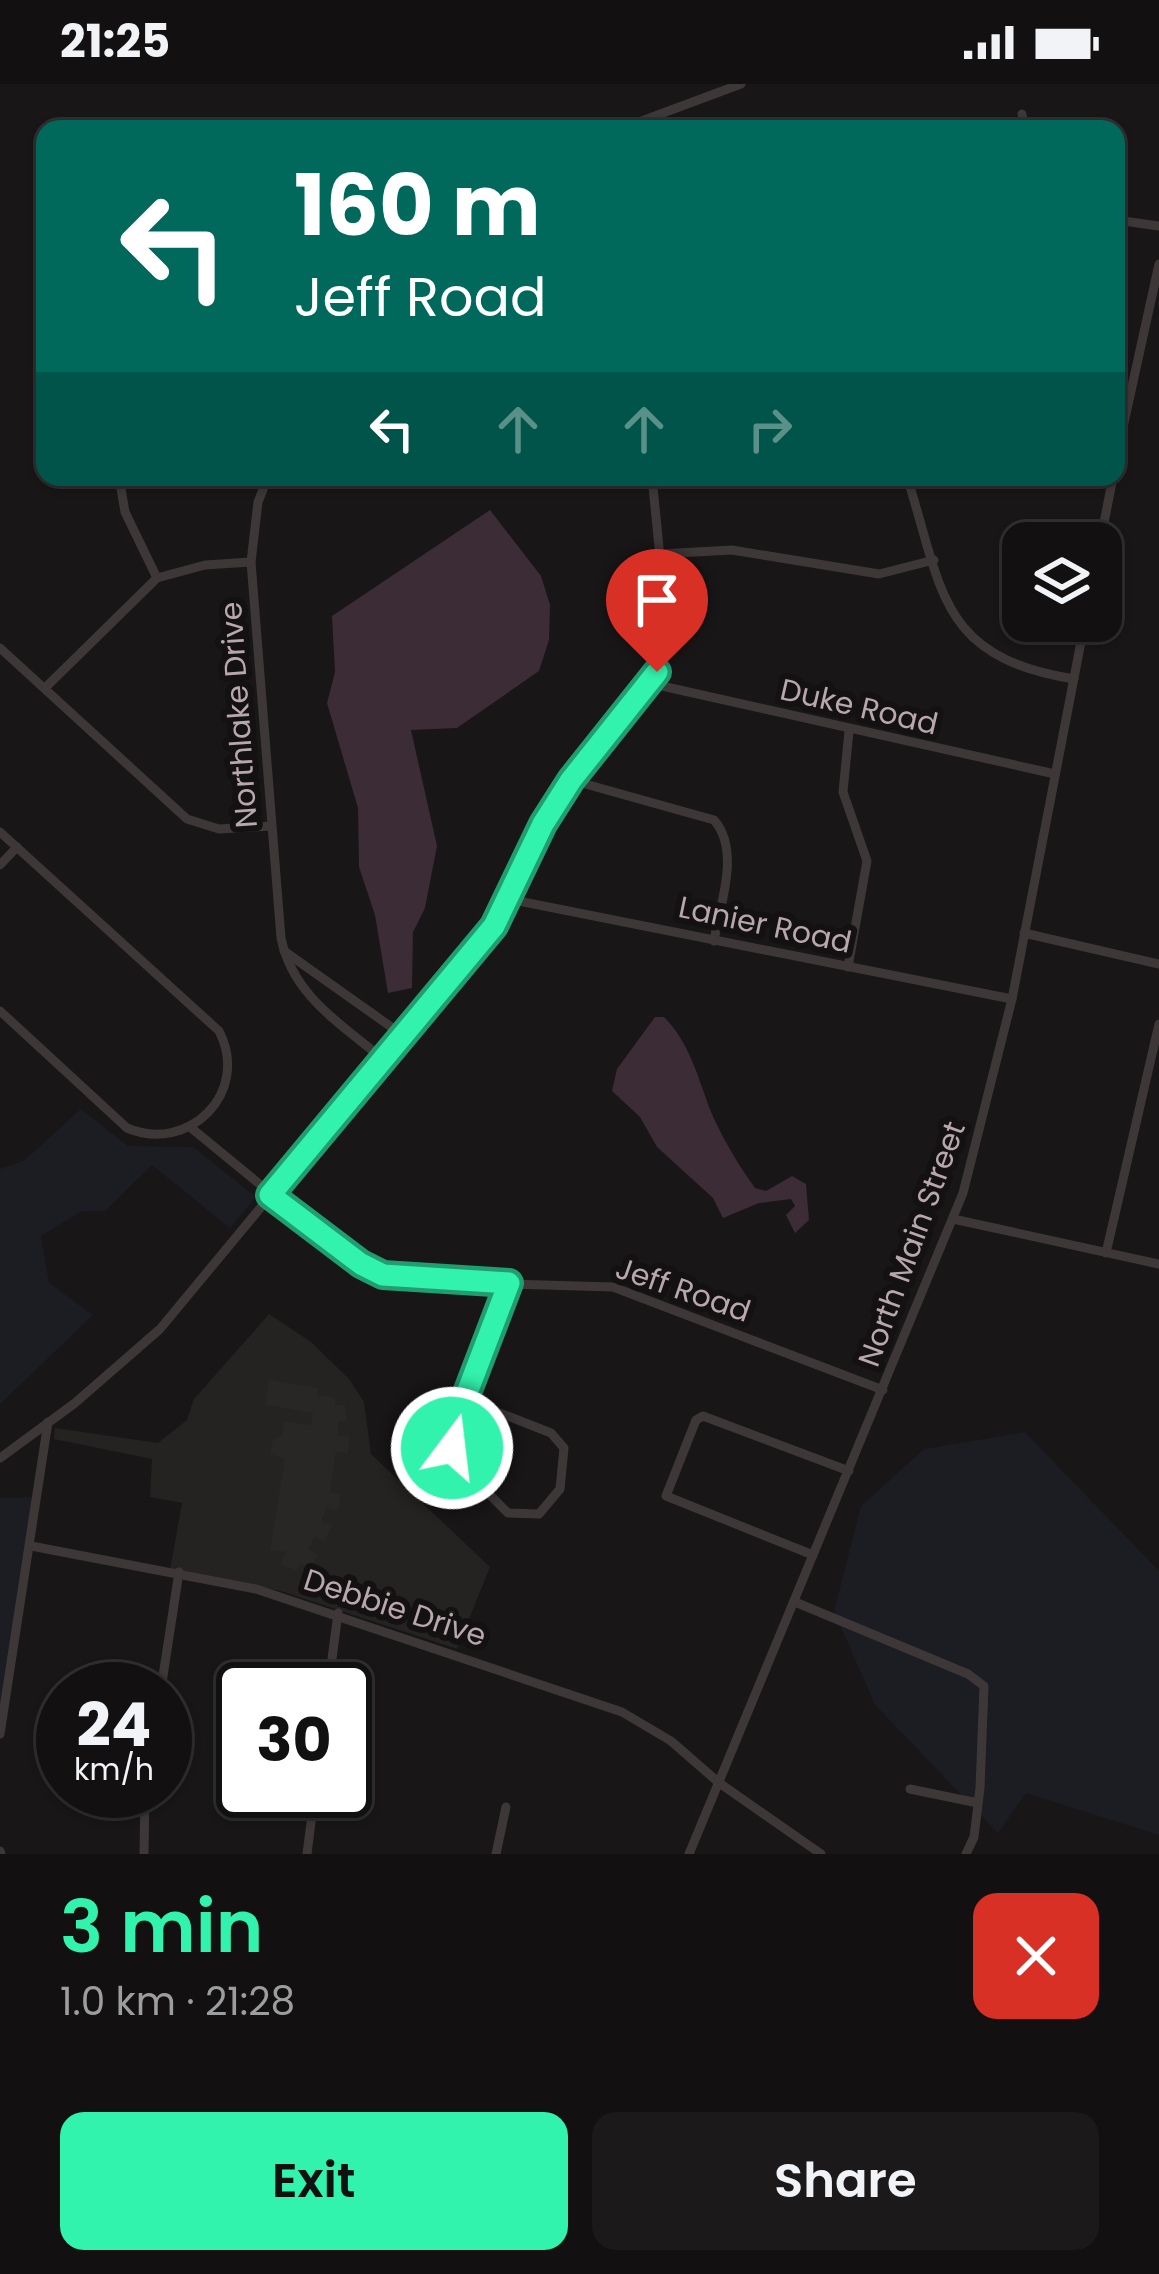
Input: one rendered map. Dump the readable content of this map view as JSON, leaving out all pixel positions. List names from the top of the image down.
{
  "streets": {
    "street": [
      "Duke Road",
      "Northlake Drive",
      "Lanier Road",
      "North Main Street",
      "Jeff Road",
      "Debbie Drive"
    ]
  },
  "crossings": [
    ["Duke Road", "North Main Street"],
    ["Lanier Road", "North Main Street"],
    ["North Main Street", "Jeff Road"],
    ["North Main Street", "Debbie Drive"]
  ],
  "page": {
    "status": "21:25",
    "turn": ["160 m", "Jeff Road"],
    "speed": "24 km/h",
    "limit": "30",
    "heading": ["3 min", "1.0 km · 21:28"],
    "buttons": ["Exit", "Share"]
  }
}
